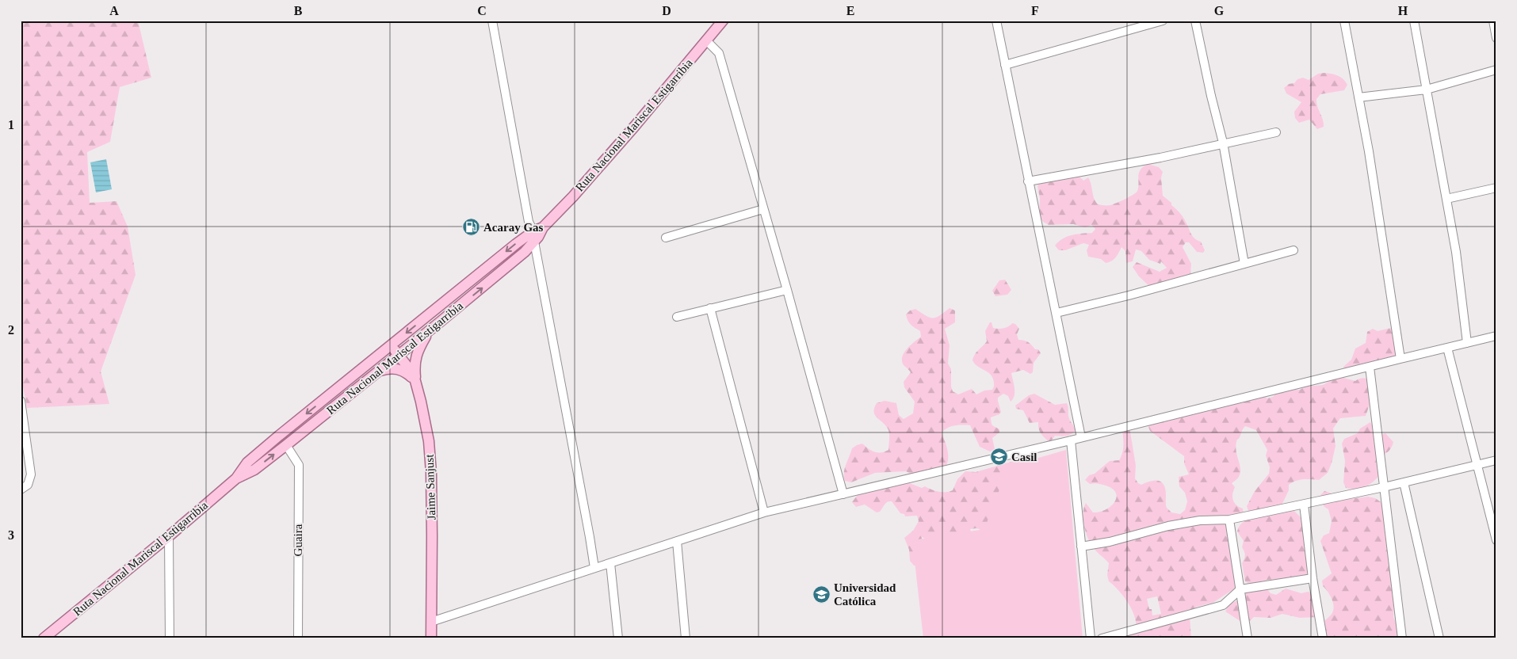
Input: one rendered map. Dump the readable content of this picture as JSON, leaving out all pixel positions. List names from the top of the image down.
{
  "streets": {
    "main road": ["Ruta Nacional Mariscal Estigarribia", "Jaime Sanjust"],
    "street": ["Guaira"]
  },
  "crossings": [
    ["Ruta Nacional Mariscal Estigarribia", "Jaime Sanjust"],
    ["Ruta Nacional Mariscal Estigarribia", "Guaira"]
  ],
  "places": {
    "fuel station": ["Acaray Gas"],
    "school or university": ["Casil", "Universidad Católica"]
  },
  "grid": {
    "columns": [
      "A",
      "B",
      "C",
      "D",
      "E",
      "F",
      "G",
      "H"
    ],
    "rows": ["1", "2", "3"]
  }
}
